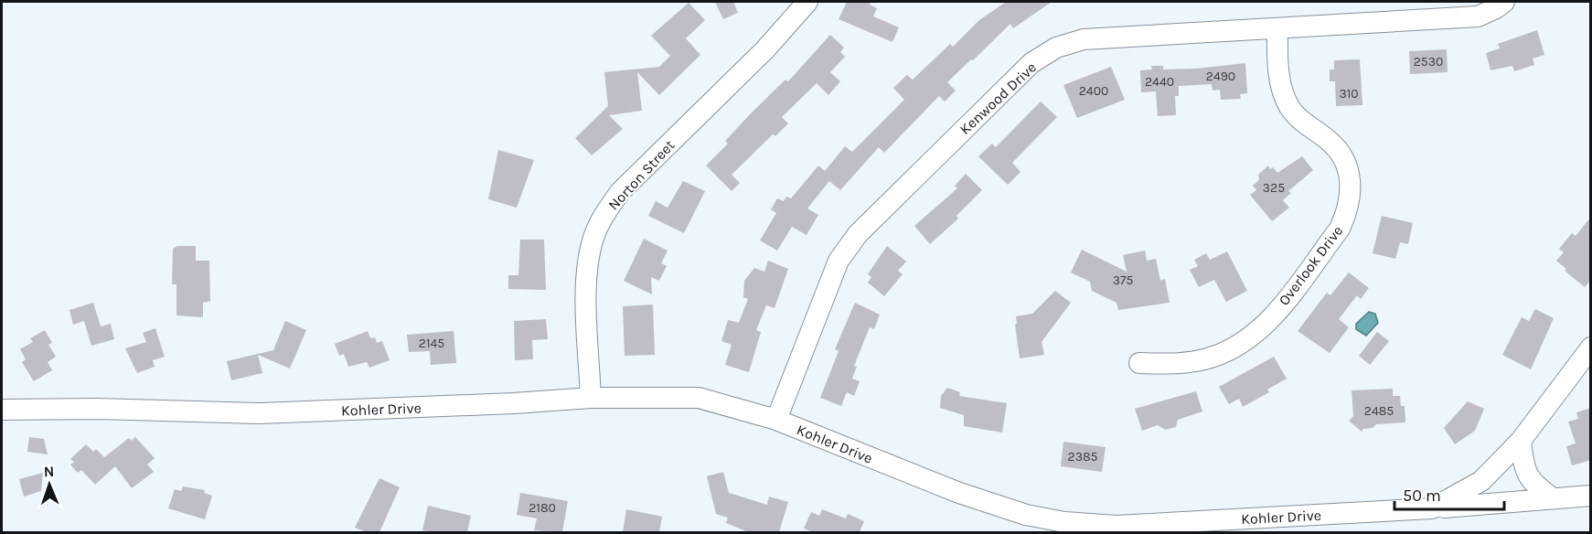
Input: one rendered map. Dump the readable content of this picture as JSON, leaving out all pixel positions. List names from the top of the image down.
{
  "streets": {
    "street": [
      "Kenwood Drive",
      "Norton Street",
      "Overlook Drive",
      "Kohler Drive"
    ]
  },
  "crossings": [
    ["Kenwood Drive", "Overlook Drive"],
    ["Kenwood Drive", "Kohler Drive"],
    ["Norton Street", "Kohler Drive"]
  ],
  "house_numbers": [
    "2530",
    "2490",
    "2440",
    "2400",
    "310",
    "325",
    "375",
    "2145",
    "2485",
    "2385",
    "2180"
  ],
  "scale_bar": "50 m",
  "north": "top"
}
